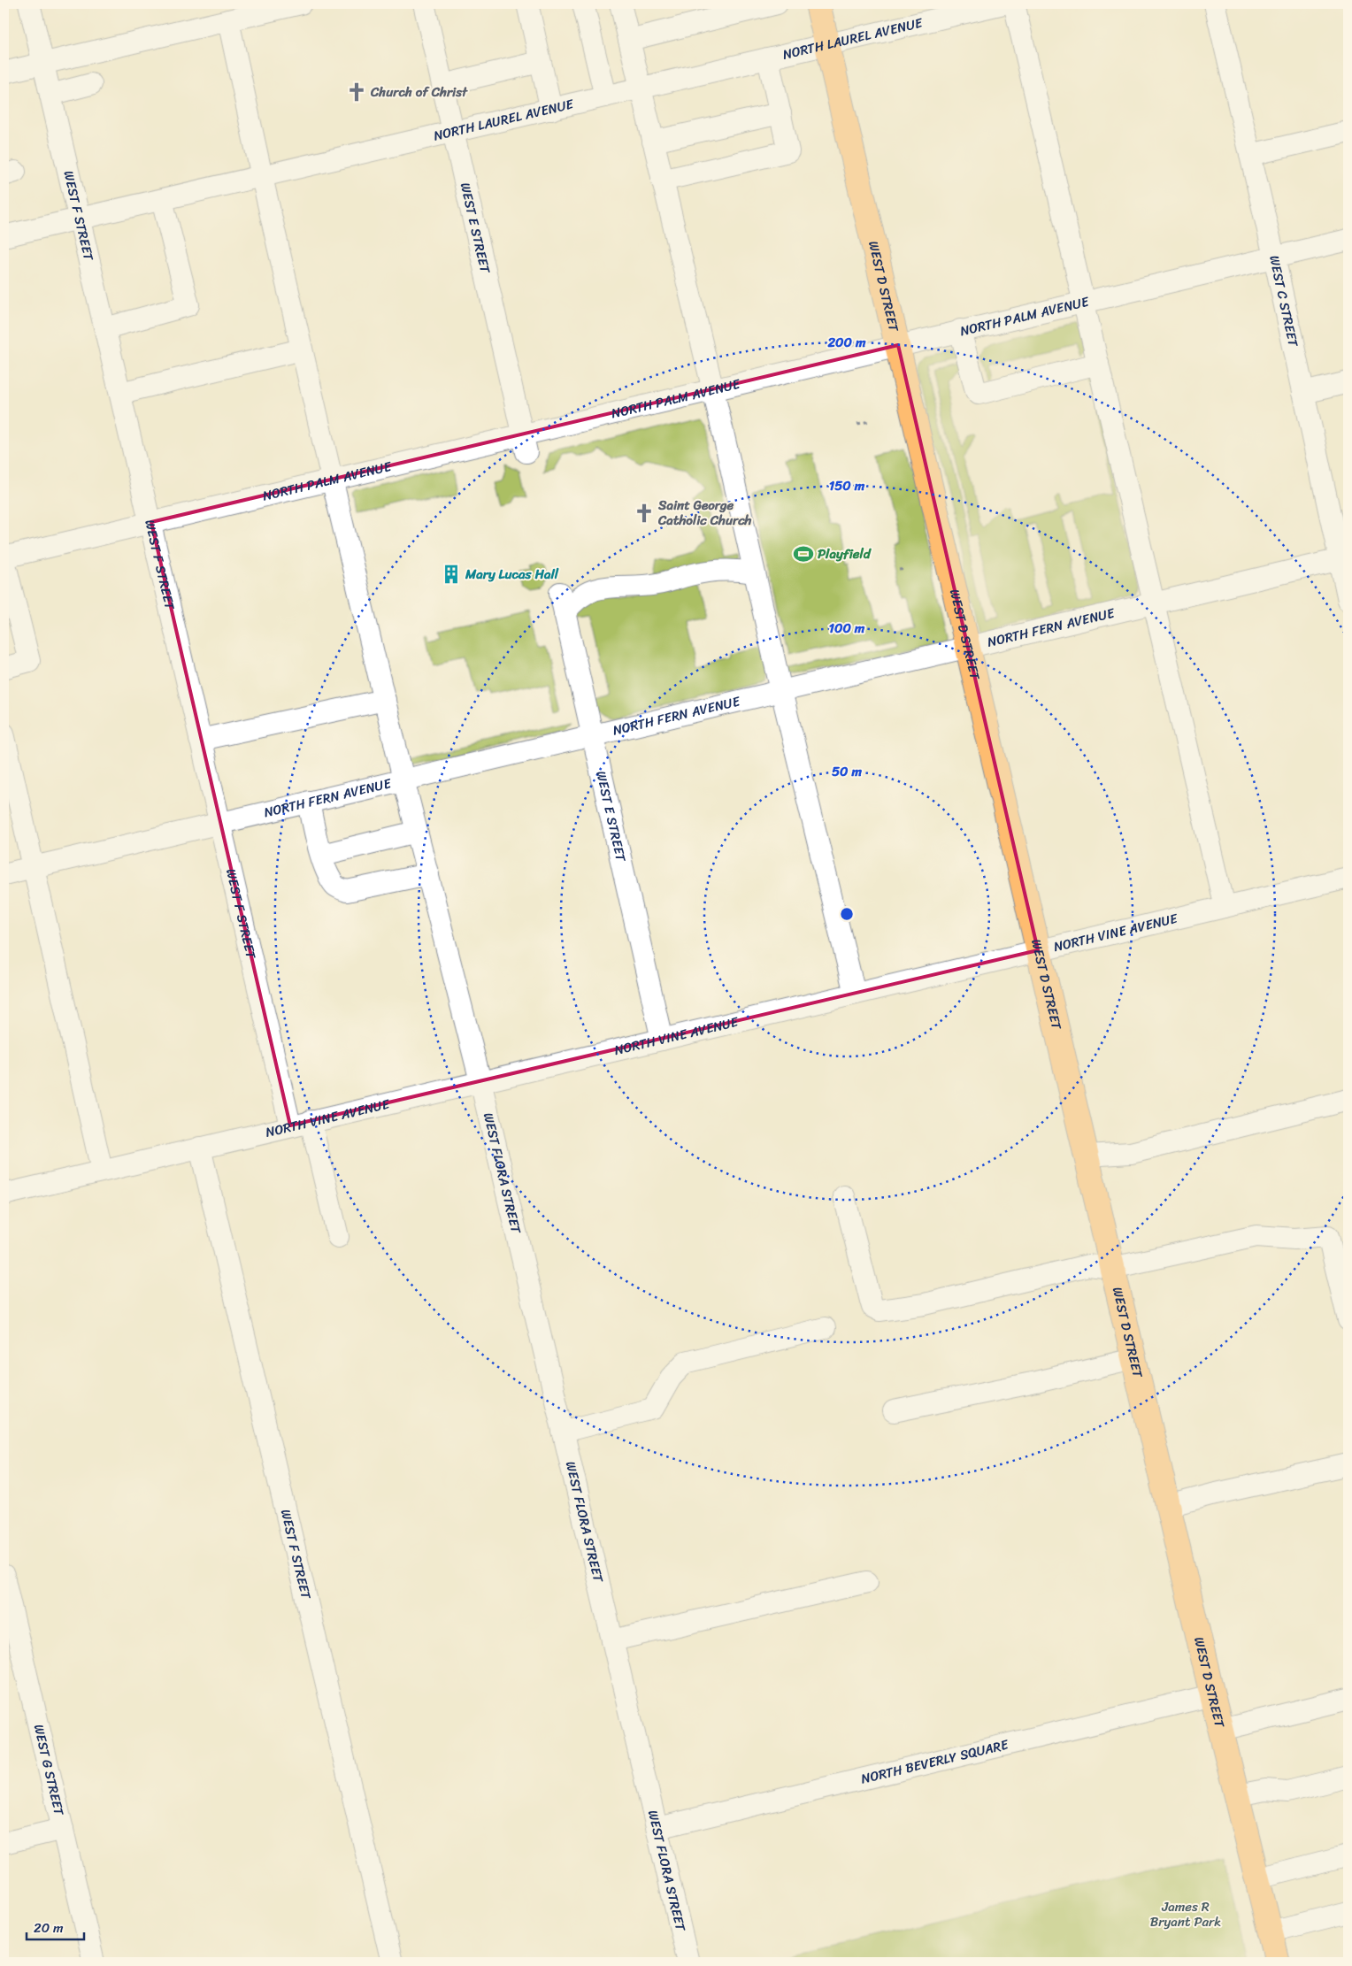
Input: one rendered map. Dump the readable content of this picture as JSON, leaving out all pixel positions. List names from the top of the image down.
{
  "streets": {
    "main road": ["WEST D STREET"],
    "street": [
      "NORTH LAUREL AVENUE",
      "WEST F STREET",
      "WEST E STREET",
      "WEST C STREET",
      "NORTH PALM AVENUE",
      "NORTH FERN AVENUE",
      "NORTH VINE AVENUE",
      "WEST FLORA STREET",
      "NORTH BEVERLY SQUARE",
      "WEST G STREET"
    ]
  },
  "crossings": [
    ["NORTH LAUREL AVENUE", "WEST F STREET"],
    ["NORTH LAUREL AVENUE", "WEST E STREET"],
    ["NORTH LAUREL AVENUE", "WEST D STREET"],
    ["NORTH LAUREL AVENUE", "WEST FLORA STREET"],
    ["WEST F STREET", "NORTH PALM AVENUE"],
    ["WEST F STREET", "NORTH FERN AVENUE"],
    ["WEST F STREET", "NORTH VINE AVENUE"],
    ["WEST E STREET", "NORTH PALM AVENUE"],
    ["WEST E STREET", "NORTH FERN AVENUE"],
    ["WEST E STREET", "NORTH VINE AVENUE"],
    ["WEST D STREET", "NORTH PALM AVENUE"],
    ["WEST D STREET", "NORTH FERN AVENUE"],
    ["WEST D STREET", "NORTH VINE AVENUE"],
    ["WEST D STREET", "NORTH BEVERLY SQUARE"],
    ["WEST C STREET", "NORTH PALM AVENUE"],
    ["WEST C STREET", "NORTH FERN AVENUE"],
    ["NORTH PALM AVENUE", "WEST FLORA STREET"],
    ["NORTH FERN AVENUE", "WEST FLORA STREET"],
    ["NORTH VINE AVENUE", "WEST FLORA STREET"],
    ["WEST FLORA STREET", "NORTH BEVERLY SQUARE"]
  ],
  "parks": ["James R Bryant Park"],
  "places": {
    "church": ["Church of Christ", "Saint George Catholic Church"],
    "sports": ["Playfield"],
    "building": ["Mary Lucas Hall"]
  },
  "scale_bar": "20 m",
  "rings": [
    "200 m",
    "150 m",
    "100 m",
    "50 m"
  ]
}
